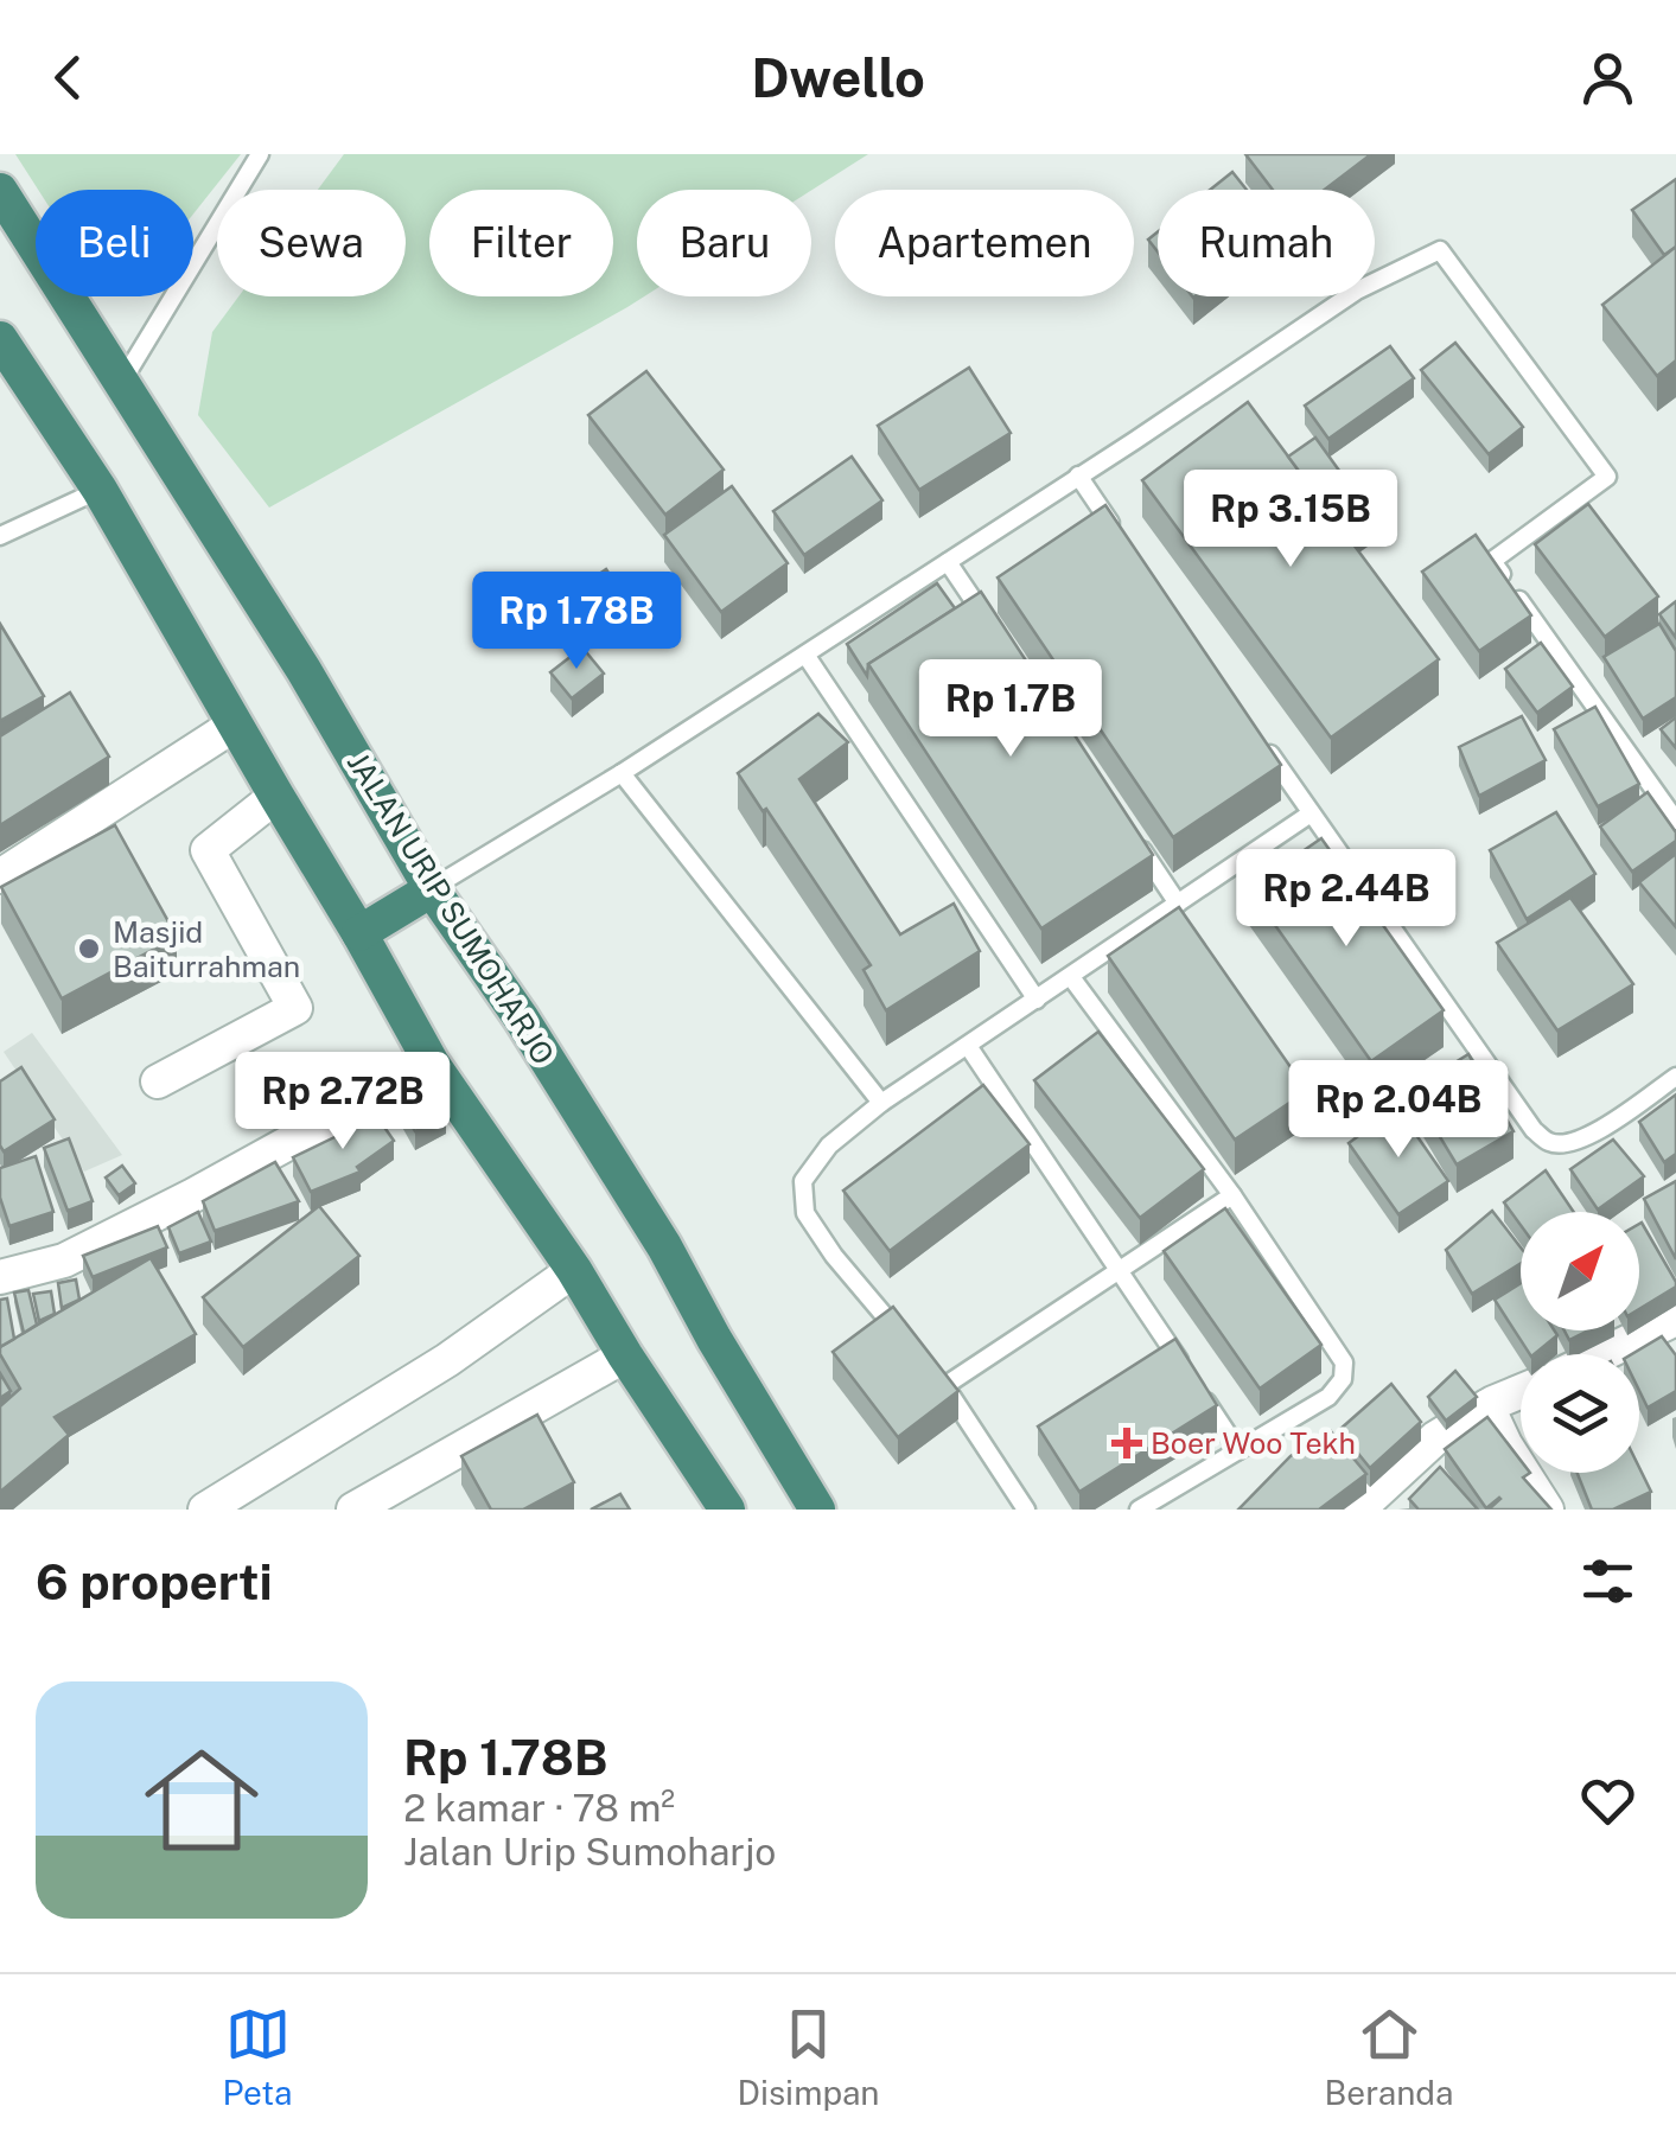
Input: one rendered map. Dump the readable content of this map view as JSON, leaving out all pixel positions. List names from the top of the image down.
{
  "streets": {
    "highway": ["JALAN URIP SUMOHARJO"]
  },
  "places": {
    "other": ["Masjid Baiturrahman"],
    "health": ["Boer Woo Tekh"]
  },
  "north": "top right",
  "page": {
    "header": "Dwello",
    "chip": [
      "Beli",
      "Sewa",
      "Filter",
      "Baru",
      "Apartemen",
      "Rumah"
    ],
    "price": [
      "Rp 3.15B",
      "Rp 1.78B",
      "Rp 1.7B",
      "Rp 2.44B",
      "Rp 2.72B",
      "Rp 2.04B"
    ],
    "heading": "6 properti",
    "list": [
      {
        "name": "Rp 1.78B",
        "note": "2 kamar · 78 m² · Jalan Urip Sumoharjo"
      }
    ],
    "tabs": ["Peta", "Disimpan", "Beranda"]
  }
}
